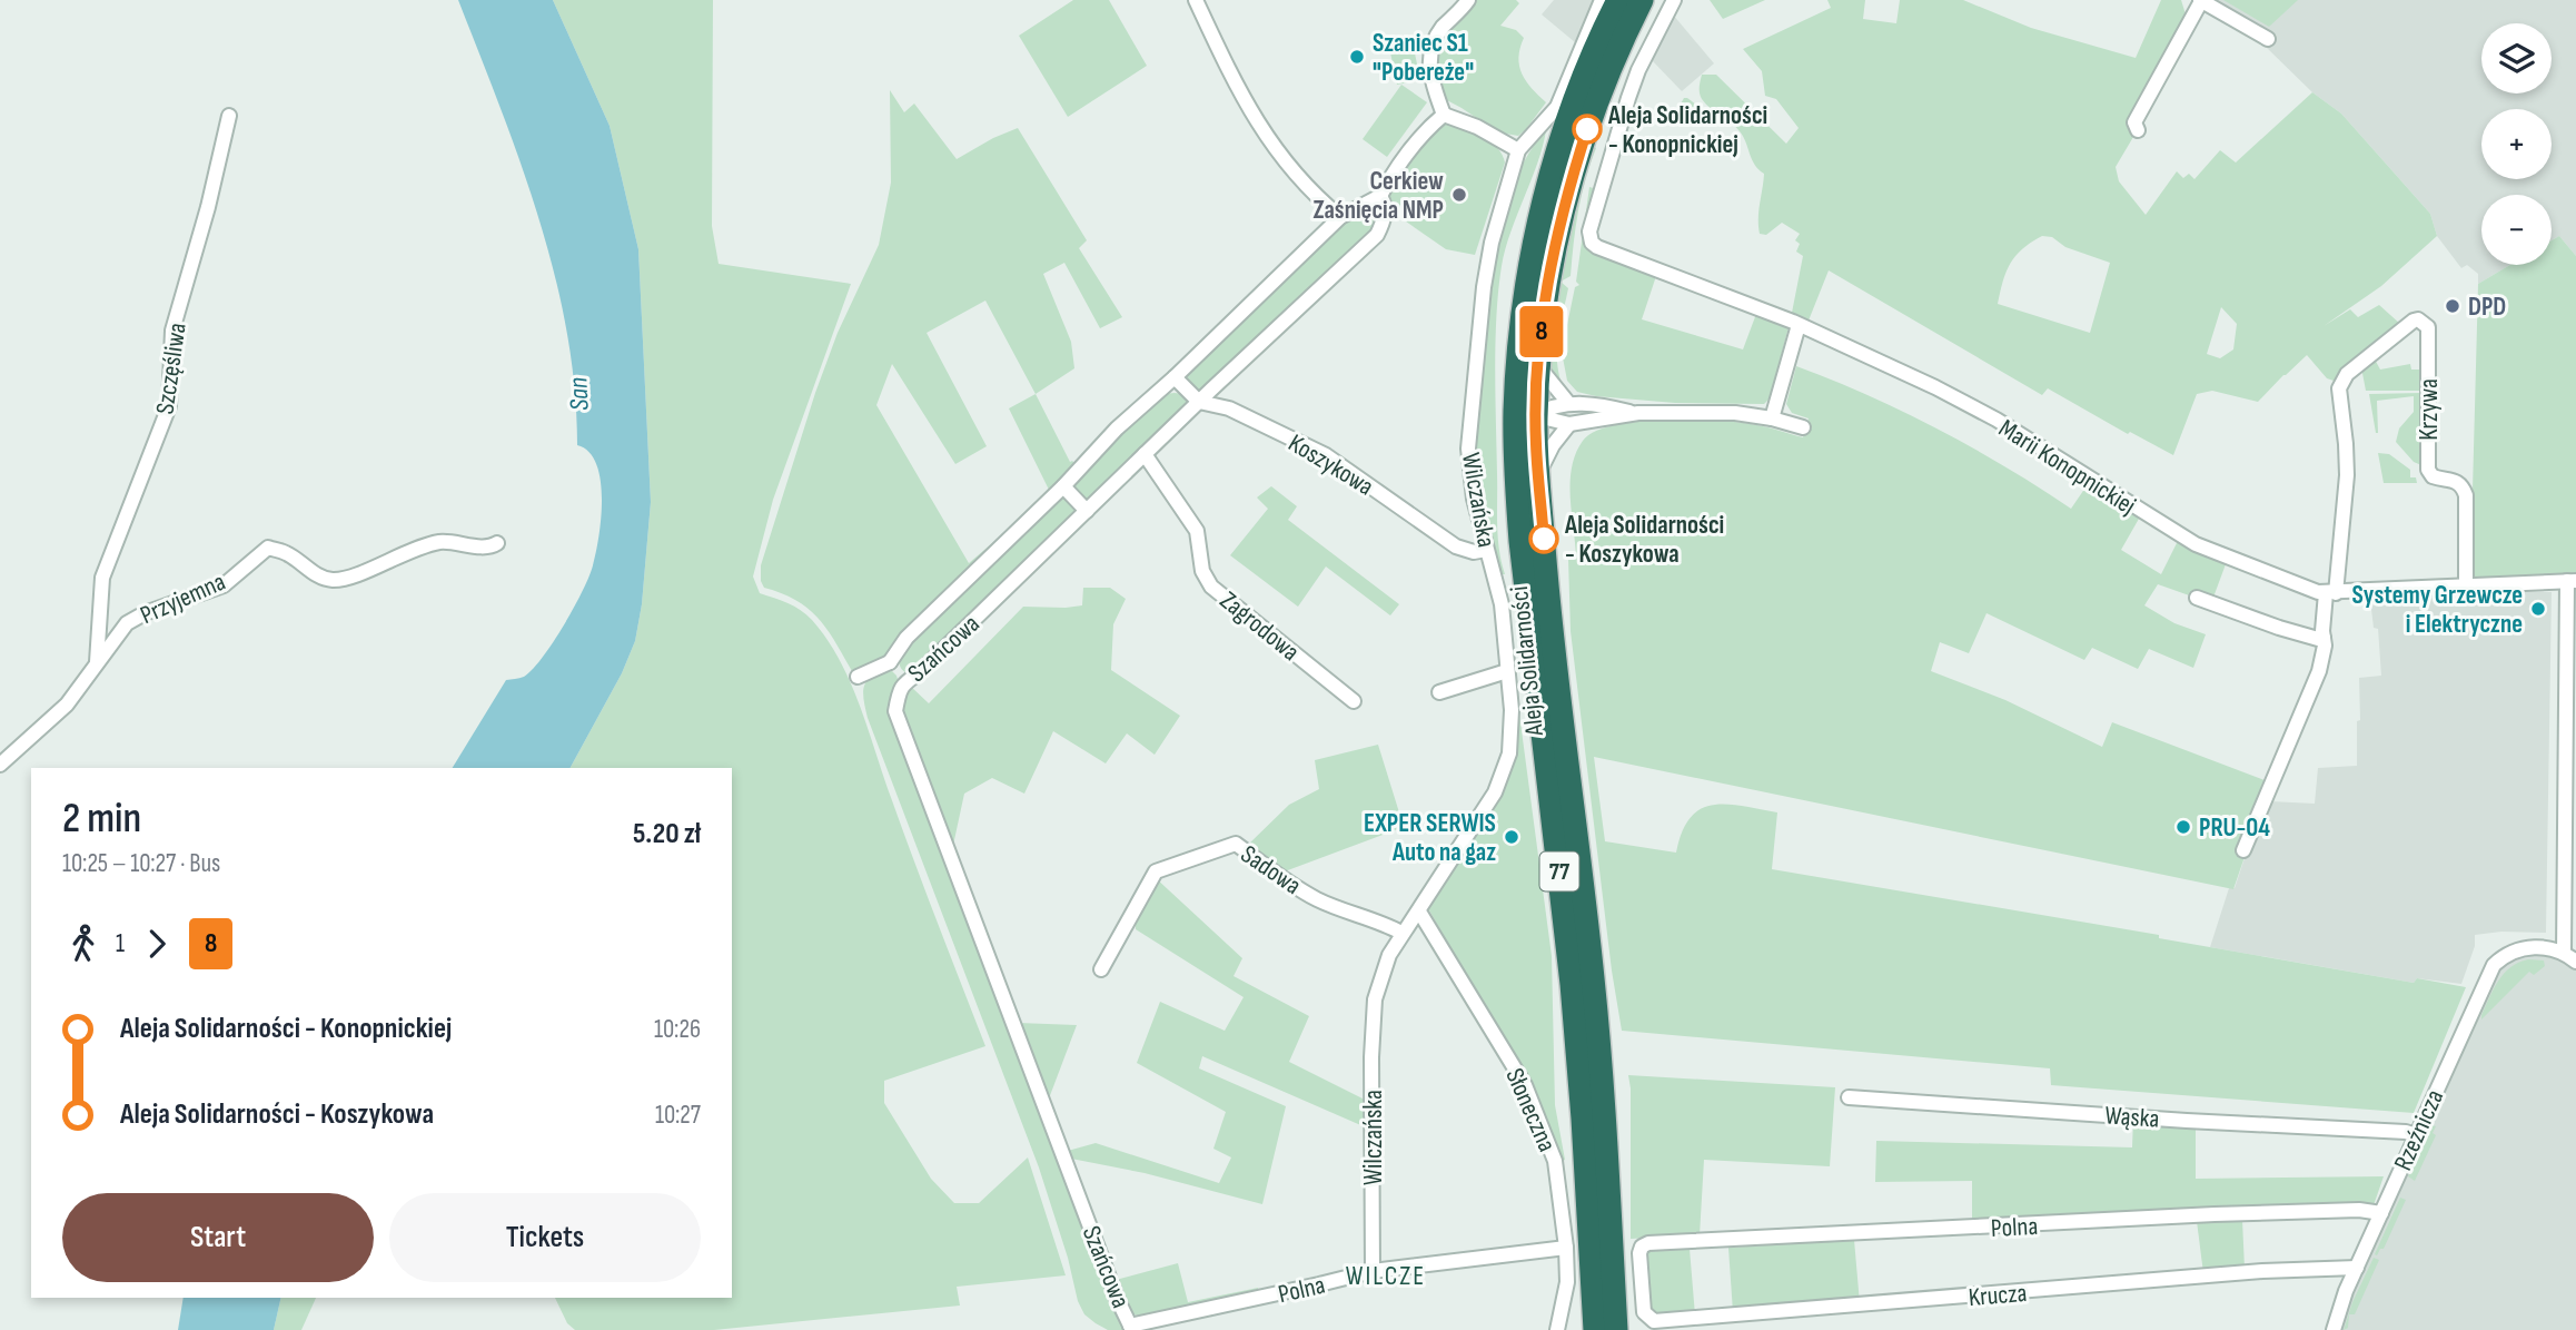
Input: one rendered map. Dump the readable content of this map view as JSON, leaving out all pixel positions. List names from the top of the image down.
{
  "streets": {
    "highway": ["Aleja Solidarności", "77"],
    "street": [
      "Szczęśliwa",
      "Krzywa",
      "Koszykowa",
      "Marii Konopnickiej",
      "WiIczańska",
      "Przyjemna",
      "Zagrodowa",
      "Szańcowa",
      "Sadowa",
      "Słoneczna",
      "Wąska",
      "Rzeźnicza",
      "Polna",
      "Krucza"
    ]
  },
  "crossings": [
    ["Szczęśliwa", "Przyjemna"],
    ["Krzywa", "Marii Konopnickiej"],
    ["Koszykowa", "WiIczańska"],
    ["Koszykowa", "Szańcowa"],
    ["WiIczańska", "Sadowa"],
    ["WiIczańska", "Słoneczna"],
    ["WiIczańska", "Polna"],
    ["Zagrodowa", "Szańcowa"],
    ["Szańcowa", "Polna"],
    ["Słoneczna", "Polna"],
    ["Wąska", "Rzeźnicza"],
    ["Rzeźnicza", "Polna"],
    ["Rzeźnicza", "Krucza"],
    ["Polna", "Krucza"]
  ],
  "districts": ["WILCZE"],
  "water": ["San"],
  "places": [
    "Szaniec S1 \"Pobereże\"",
    "Aleja Solidarności - Konopnickiej",
    "Cerkiew Zaśnięcia NMP",
    "DPD",
    "Aleja Solidarności - Koszykowa",
    "Systemy Grzewcze i Elektryczne",
    "PRU-04",
    "EXPER SERWIS Auto na gaz"
  ],
  "lines": ["bus line 8"],
  "page": {
    "on_map": "8",
    "map_buttons": ["+", "−"],
    "heading": ["2 min", "10:25 – 10:27 · Bus", "5.20 zł"],
    "legs": ["1", "8"],
    "list": [
      {
        "name": "Aleja Solidarności - Konopnickiej",
        "value": "10:26"
      },
      {
        "name": "Aleja Solidarności - Koszykowa",
        "value": "10:27"
      }
    ],
    "buttons": ["Start", "Tickets"]
  }
}
